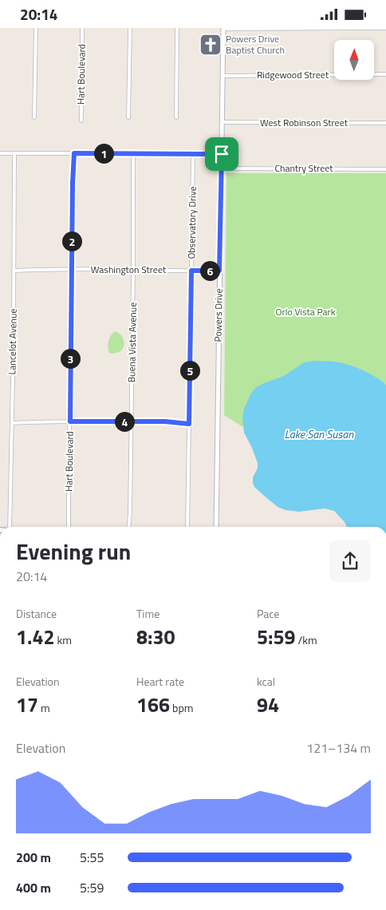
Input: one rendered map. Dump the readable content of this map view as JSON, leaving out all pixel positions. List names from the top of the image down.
{
  "streets": {
    "street": [
      "Hart Boulevard",
      "Ridgewood Street",
      "West Robinson Street",
      "Chantry Street",
      "Observatory Drive",
      "Washington Street",
      "Powers Drive",
      "Lancelot Avenue",
      "Buena Vista Avenue"
    ]
  },
  "crossings": [
    ["Hart Boulevard", "Washington Street"],
    ["Ridgewood Street", "Powers Drive"],
    ["West Robinson Street", "Powers Drive"],
    ["Chantry Street", "Powers Drive"],
    ["Observatory Drive", "Washington Street"],
    ["Washington Street", "Powers Drive"],
    ["Washington Street", "Lancelot Avenue"],
    ["Washington Street", "Buena Vista Avenue"]
  ],
  "water": ["Lake San Susan"],
  "parks": ["Orlo Vista Park"],
  "places": {
    "church": ["Powers Drive Baptist Church"]
  },
  "north": "top",
  "page": {
    "status": "20:14",
    "pins": [
      "1",
      "2",
      "6",
      "3",
      "5",
      "4"
    ],
    "heading": ["Evening run", "20:14"],
    "stats": [
      ["Distance", "1.42 km"],
      ["Time", "8:30"],
      ["Pace", "5:59 /km"],
      ["Elevation", "17 m"],
      ["Heart rate", "166 bpm"],
      ["kcal", "94"]
    ],
    "chart": ["Elevation", "121–134 m"],
    "list": [
      {
        "name": "200 m",
        "note": "5:55"
      },
      {
        "name": "400 m",
        "note": "5:59"
      }
    ]
  }
}
